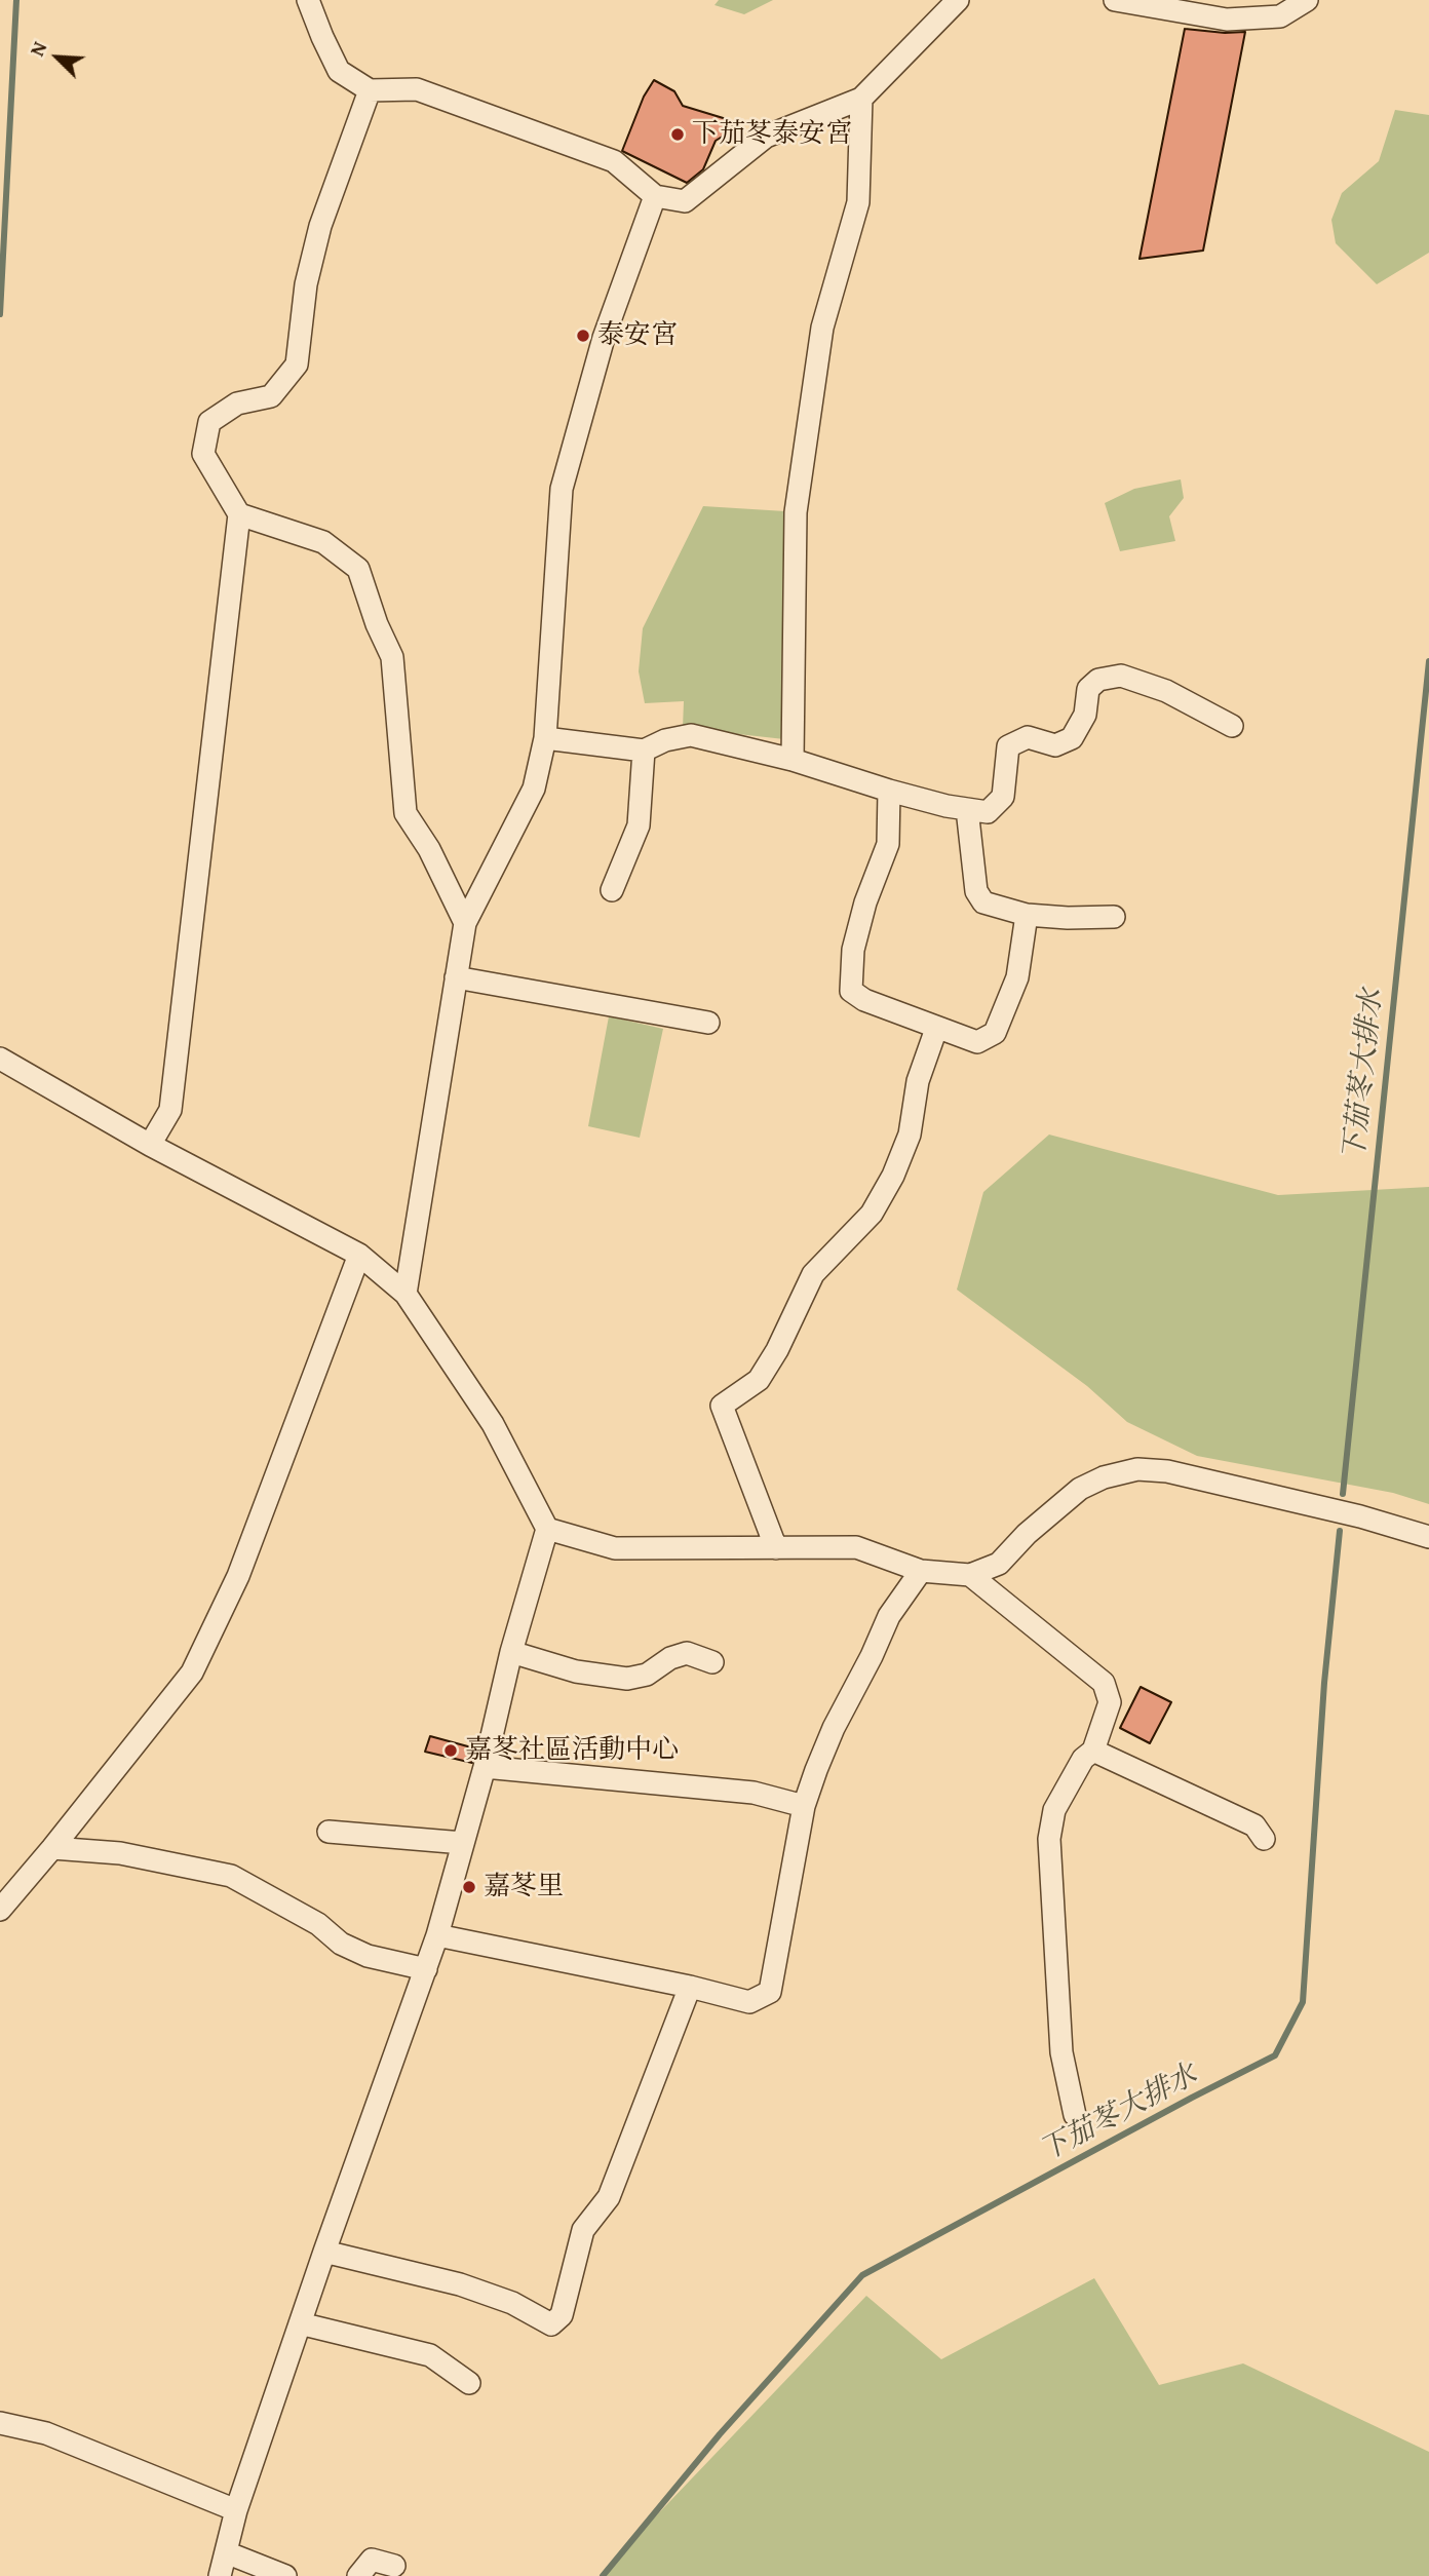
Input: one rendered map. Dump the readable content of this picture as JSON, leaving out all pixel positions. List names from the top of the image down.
{
  "water": ["下茄苳大排水"],
  "places": [
    "下茄苳泰安宮",
    "泰安宮",
    "嘉苳社區活動中心",
    "嘉苳里"
  ],
  "north": "top left"
}
